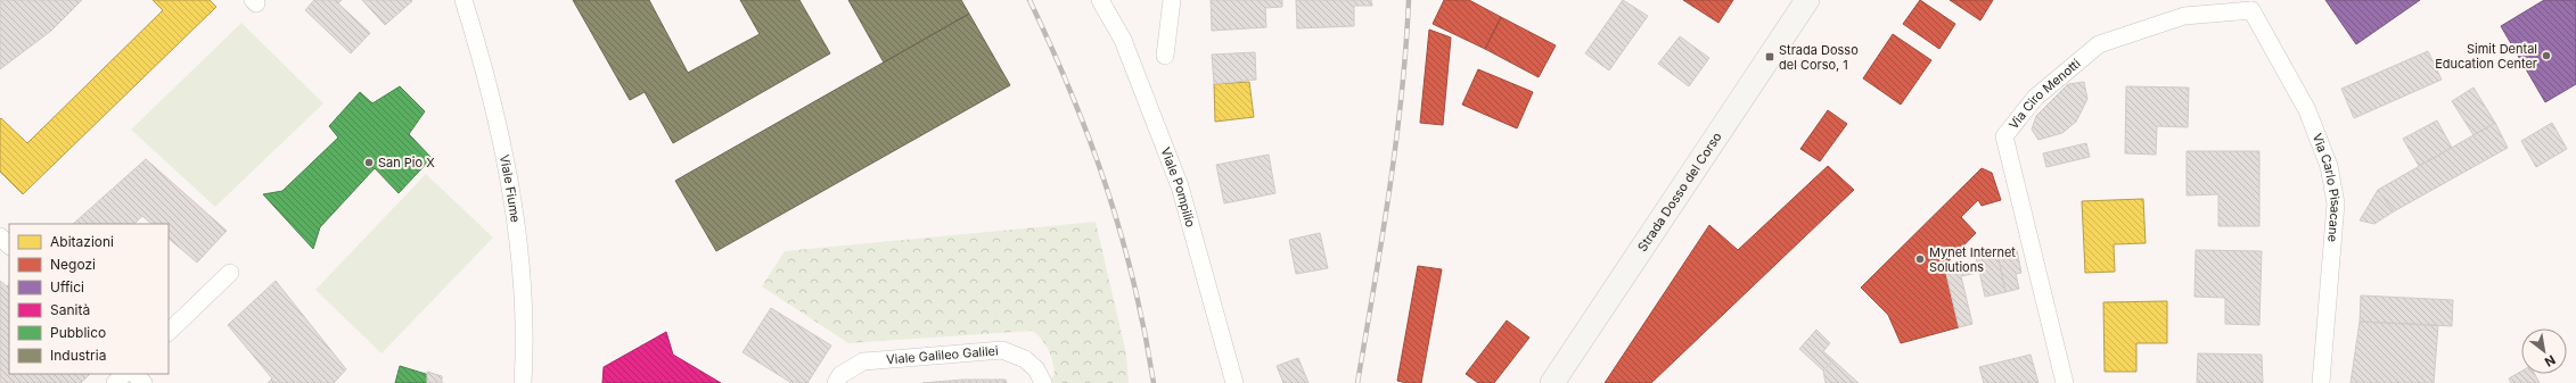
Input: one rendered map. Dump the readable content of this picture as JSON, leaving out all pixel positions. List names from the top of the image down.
{
  "streets": {
    "main road": ["Strada Dosso del Corso"],
    "street": [
      "Via Ciro Menotti",
      "Viale Pompilio",
      "Viale Fiume",
      "Via Carlo Pisacane",
      "Viale Galileo Galilei"
    ]
  },
  "crossings": [
    ["Via Ciro Menotti", "Via Carlo Pisacane"]
  ],
  "places": {
    "other": ["Simit Dental Education Center", "San Pio X", "Mynet Internet Solutions"],
    "transit": ["Strada Dosso del Corso, 1"]
  },
  "legend": [
    "Abitazioni",
    "Negozi",
    "Uffici",
    "Sanità",
    "Pubblico",
    "Industria"
  ],
  "north": "bottom right"
}
